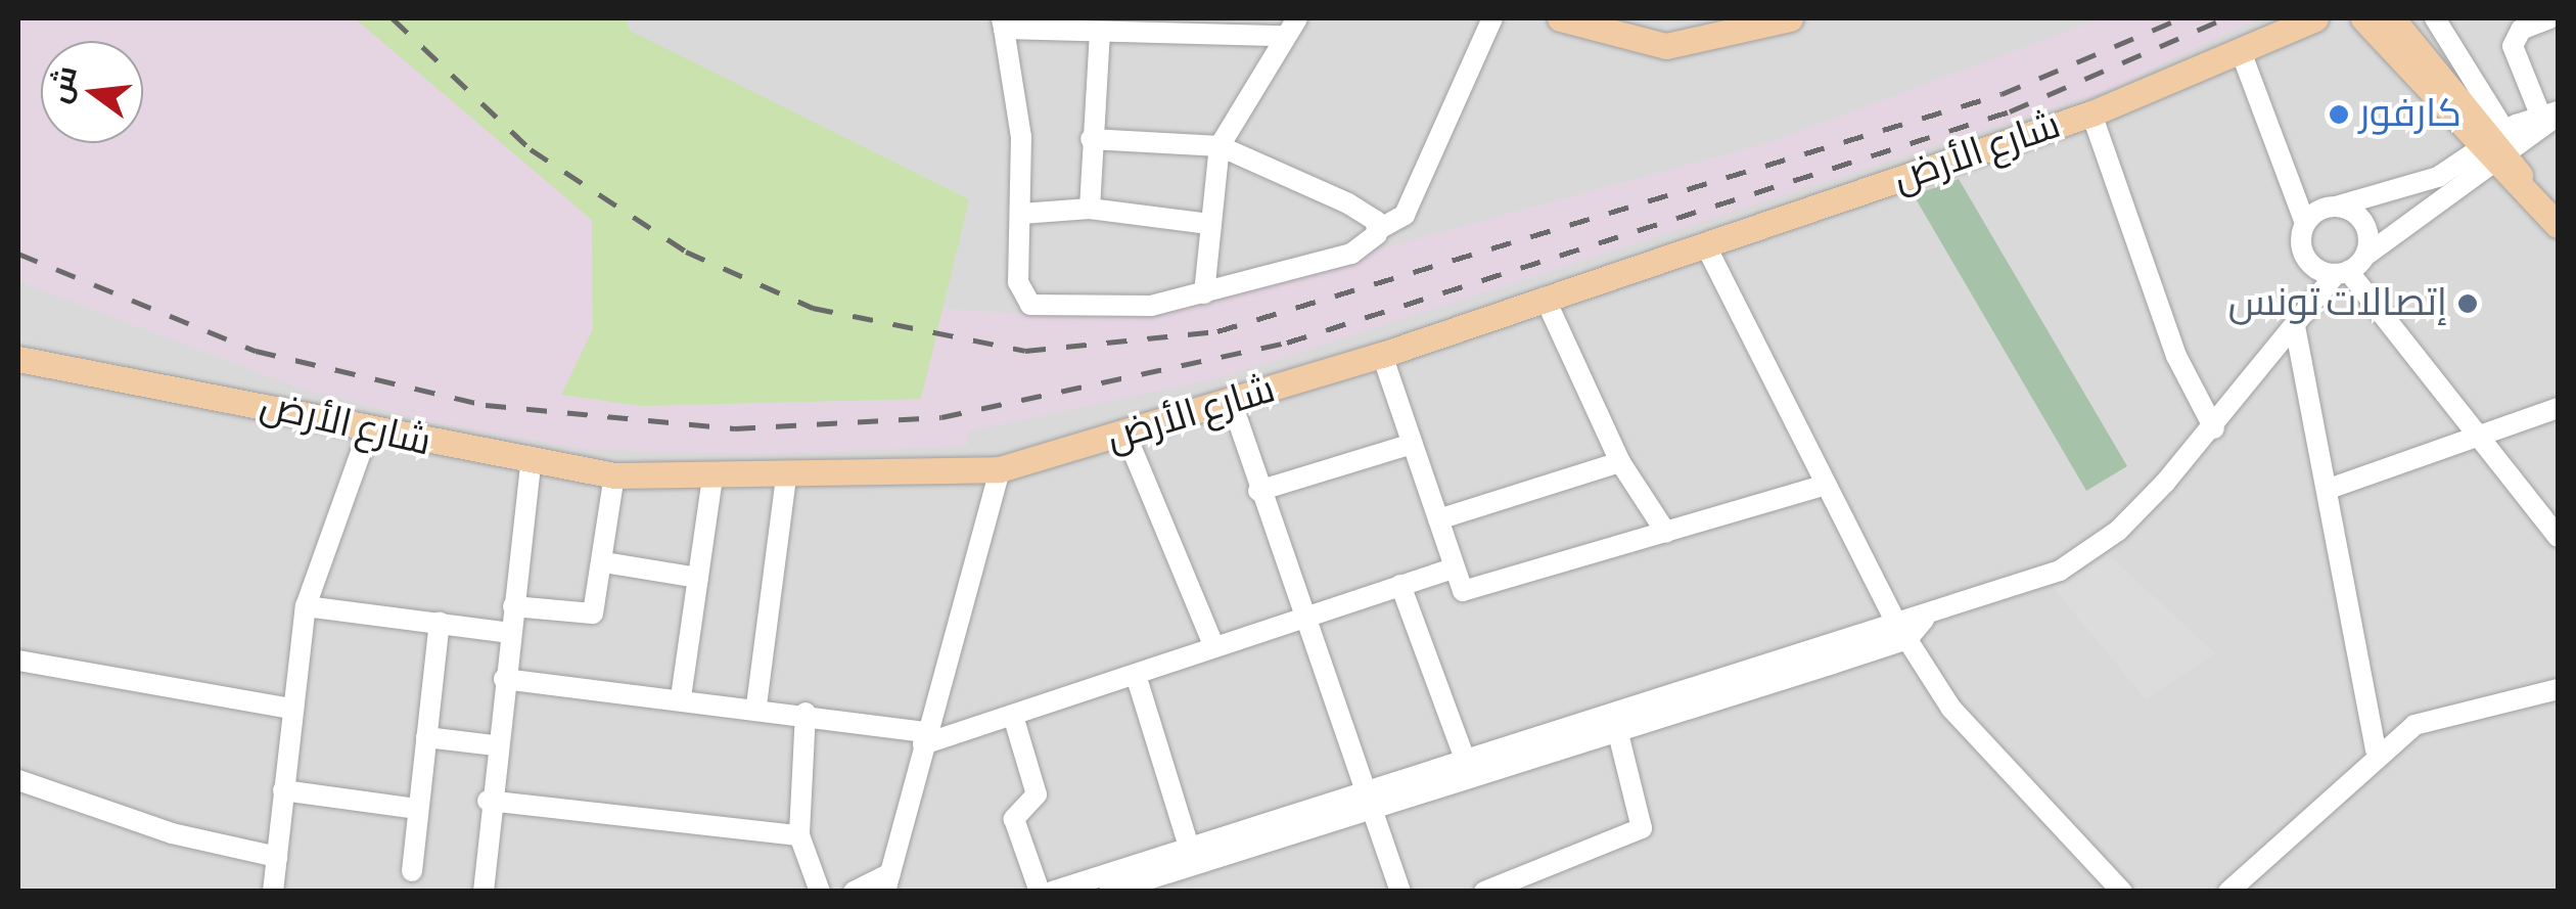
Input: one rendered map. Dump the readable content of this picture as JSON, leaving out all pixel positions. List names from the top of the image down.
{
  "streets": {
    "main road": ["شارع الأرض"]
  },
  "places": ["كارفور", "إتصالات تونس"],
  "north": "left"
}
